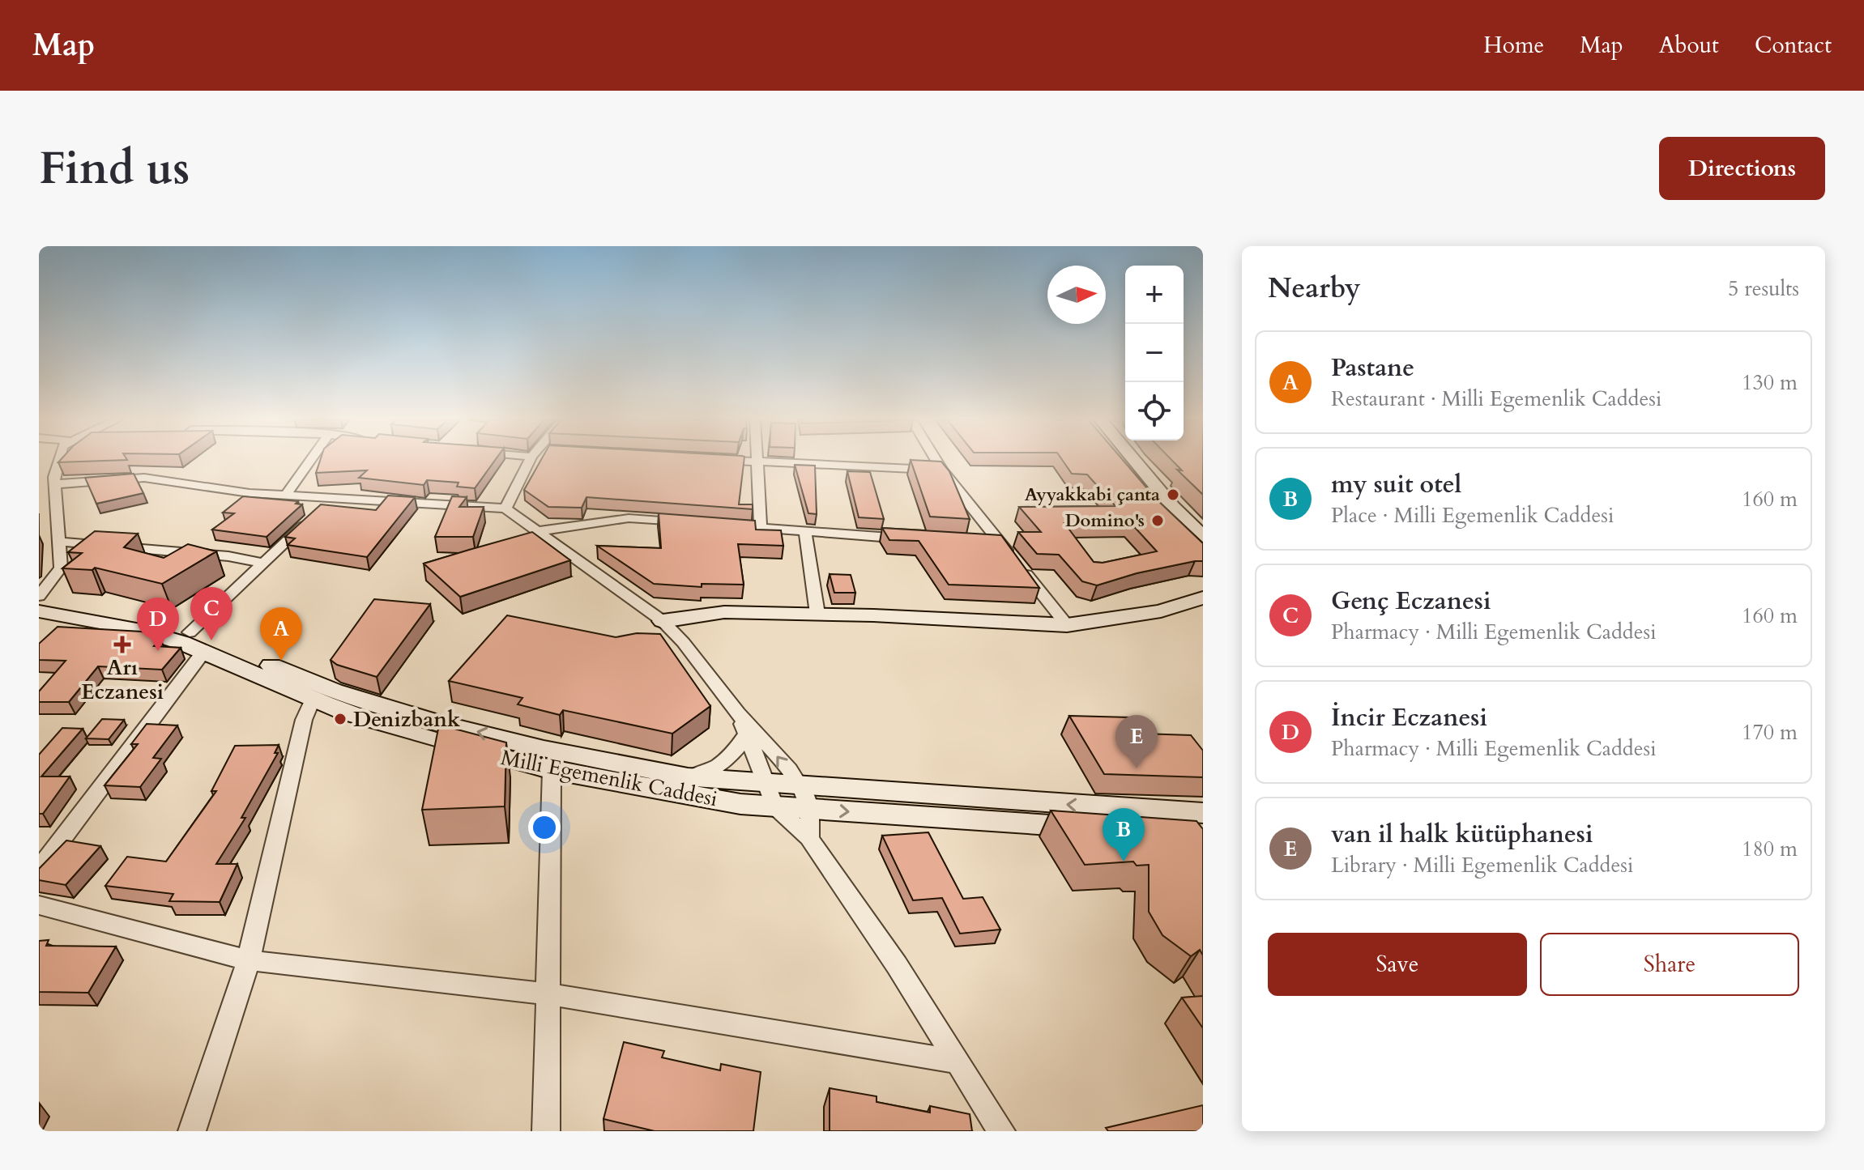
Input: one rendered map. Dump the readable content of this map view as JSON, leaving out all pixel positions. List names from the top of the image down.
{
  "streets": {
    "street": ["Milli Egemenlik Caddesi"]
  },
  "places": {
    "other": ["Ayyakkabi çanta", "Domino's", "Denizbank"],
    "health": ["Arı Eczanesi"]
  },
  "north": "right",
  "page": {
    "header": "Map",
    "nav": [
      "Home",
      "Map",
      "About",
      "Contact"
    ],
    "buttons": [
      "Directions",
      ["Save", "Share"]
    ],
    "title": "Find us",
    "heading": ["Nearby", "5 results"],
    "map_buttons": ["+", "−"],
    "list": [
      {
        "mark": "A",
        "name": "Pastane",
        "note": "Restaurant · Milli Egemenlik Caddesi",
        "value": "130 m"
      },
      {
        "mark": "B",
        "name": "my suit otel",
        "note": "Place · Milli Egemenlik Caddesi",
        "value": "160 m"
      },
      {
        "mark": "C",
        "name": "Genç Eczanesi",
        "note": "Pharmacy · Milli Egemenlik Caddesi",
        "value": "160 m"
      },
      {
        "mark": "D",
        "name": "İncir Eczanesi",
        "note": "Pharmacy · Milli Egemenlik Caddesi",
        "value": "170 m"
      },
      {
        "mark": "E",
        "name": "van il halk kütüphanesi",
        "note": "Library · Milli Egemenlik Caddesi",
        "value": "180 m"
      }
    ],
    "pins": [
      "C",
      "D",
      "A",
      "E",
      "B"
    ]
  }
}
